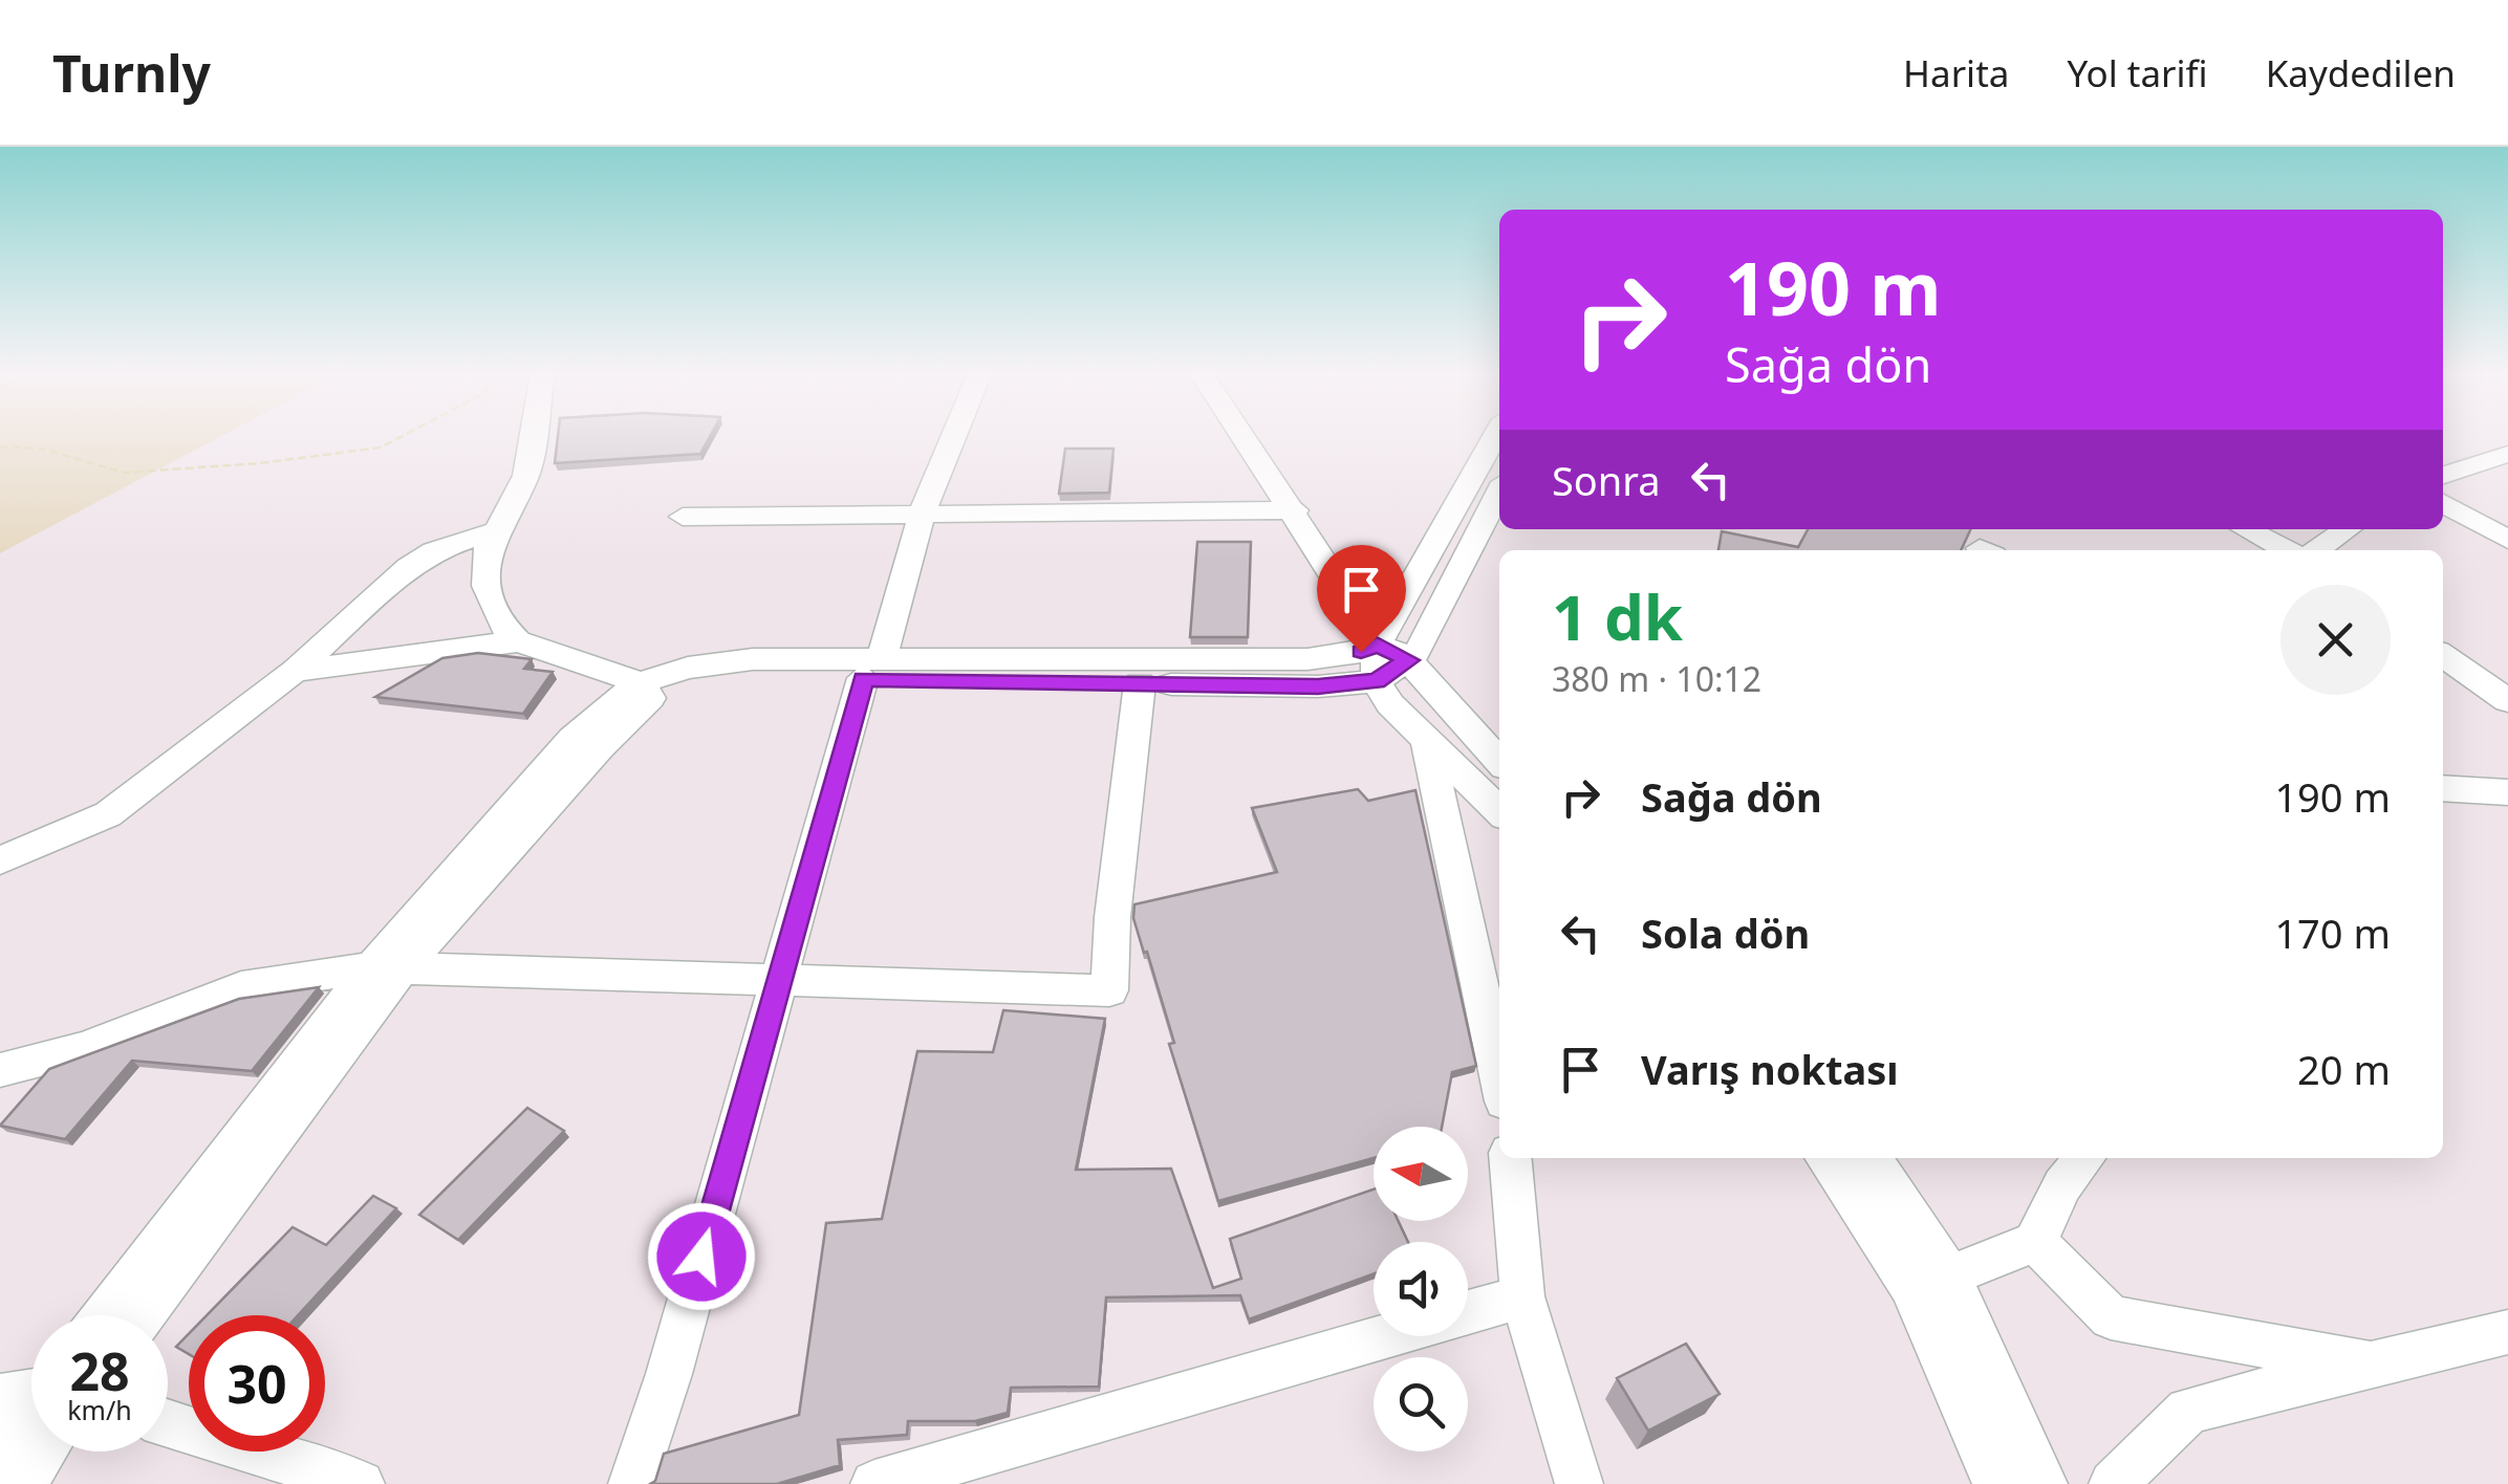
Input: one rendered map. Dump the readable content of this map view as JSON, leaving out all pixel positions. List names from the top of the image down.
{
  "north": "left",
  "page": {
    "header": "Turnly",
    "nav": ["Harita", "Yol tarifi", "Kaydedilen"],
    "turn": ["190 m", "Sağa dön"],
    "then": "Sonra",
    "heading": ["1 dk", "380 m · 10:12"],
    "list": [
      {
        "name": "Sağa dön",
        "value": "190 m"
      },
      {
        "name": "Sola dön",
        "value": "170 m"
      },
      {
        "name": "Varış noktası",
        "value": "20 m"
      }
    ],
    "speed": "28 km/h",
    "limit": "30"
  }
}
